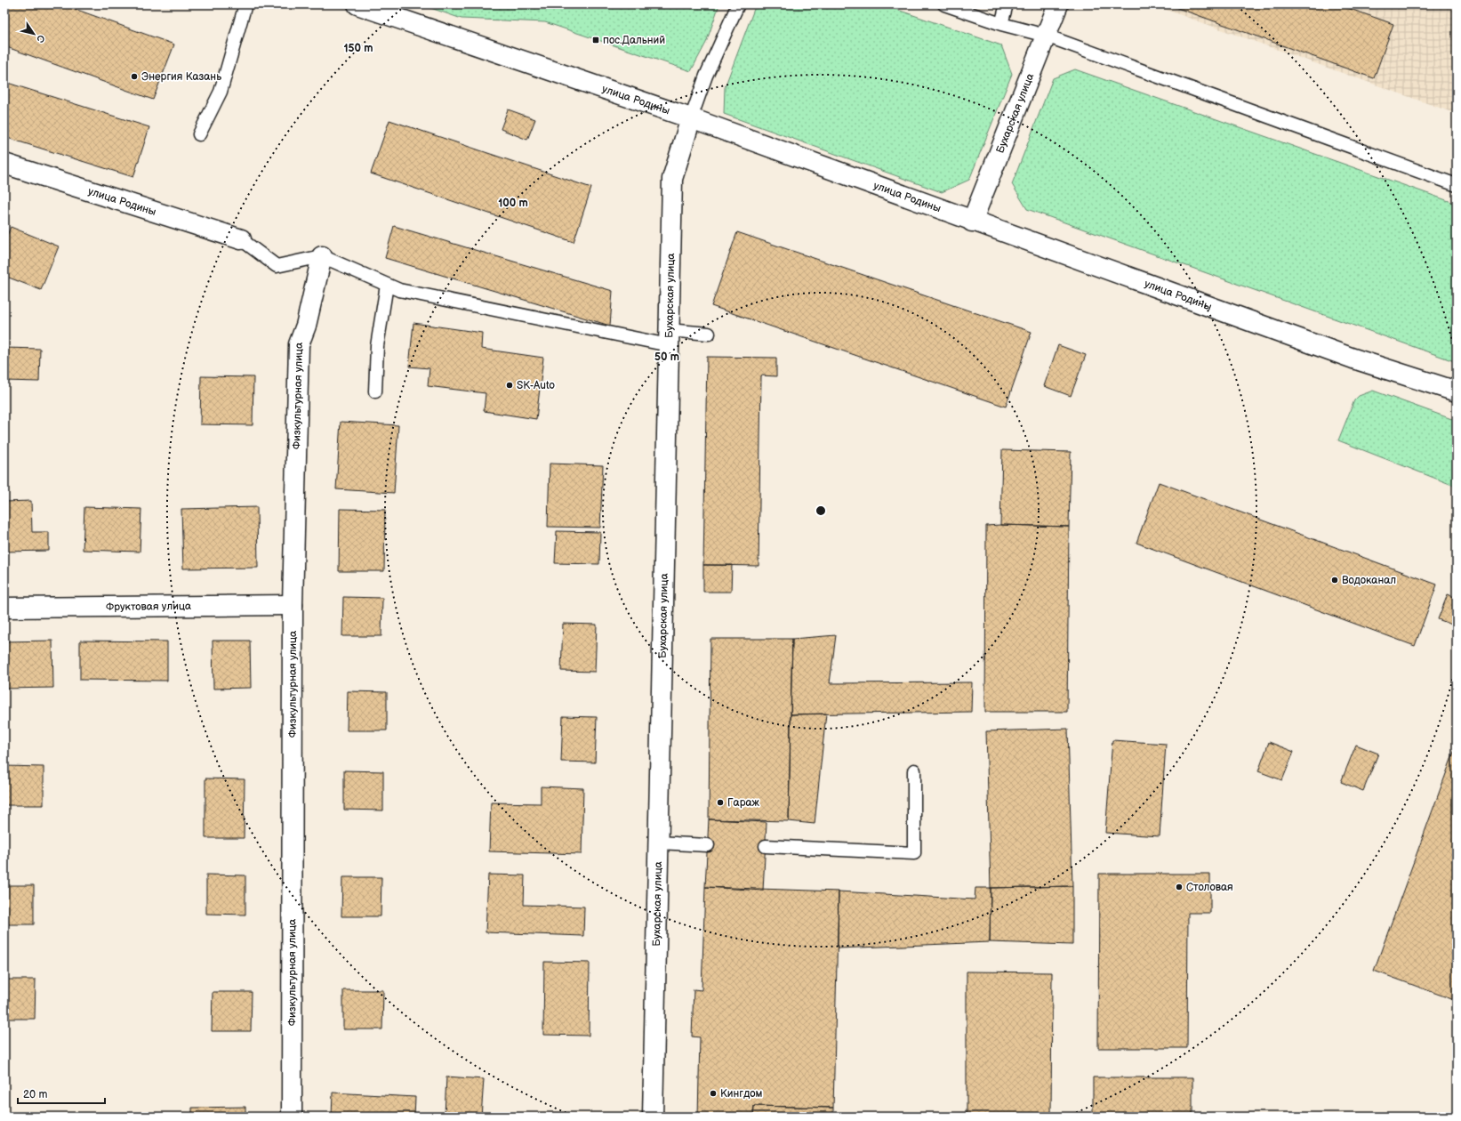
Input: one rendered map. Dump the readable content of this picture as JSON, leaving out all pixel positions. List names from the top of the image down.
{
  "streets": {
    "street": [
      "улица Родины",
      "Бухарская улица",
      "Физкультурная улица",
      "Фруктовая улица"
    ]
  },
  "crossings": [
    ["улица Родины", "Бухарская улица"],
    ["Физкультурная улица", "Фруктовая улица"]
  ],
  "places": {
    "transit": ["пос.Дальний"],
    "other": [
      "Энергия Казань",
      "SK-Auto",
      "Водоканал",
      "Гараж",
      "Столовая",
      "Кингдом"
    ]
  },
  "scale_bar": "20 m",
  "north": "bottom right",
  "rings": ["150 m", "100 m", "50 m"]
}
